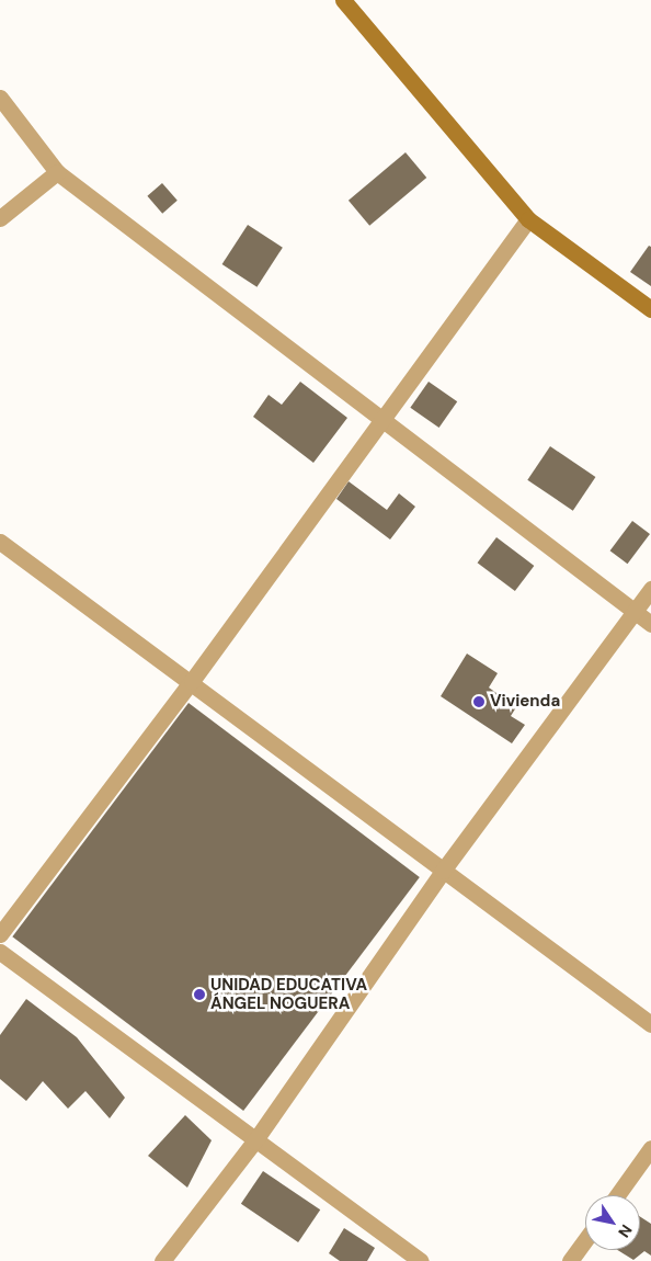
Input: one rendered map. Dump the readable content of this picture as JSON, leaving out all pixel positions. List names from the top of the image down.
{
  "places": ["Vivienda", "UNIDAD EDUCATIVA ÁNGEL NOGUERA"],
  "north": "bottom right"
}
